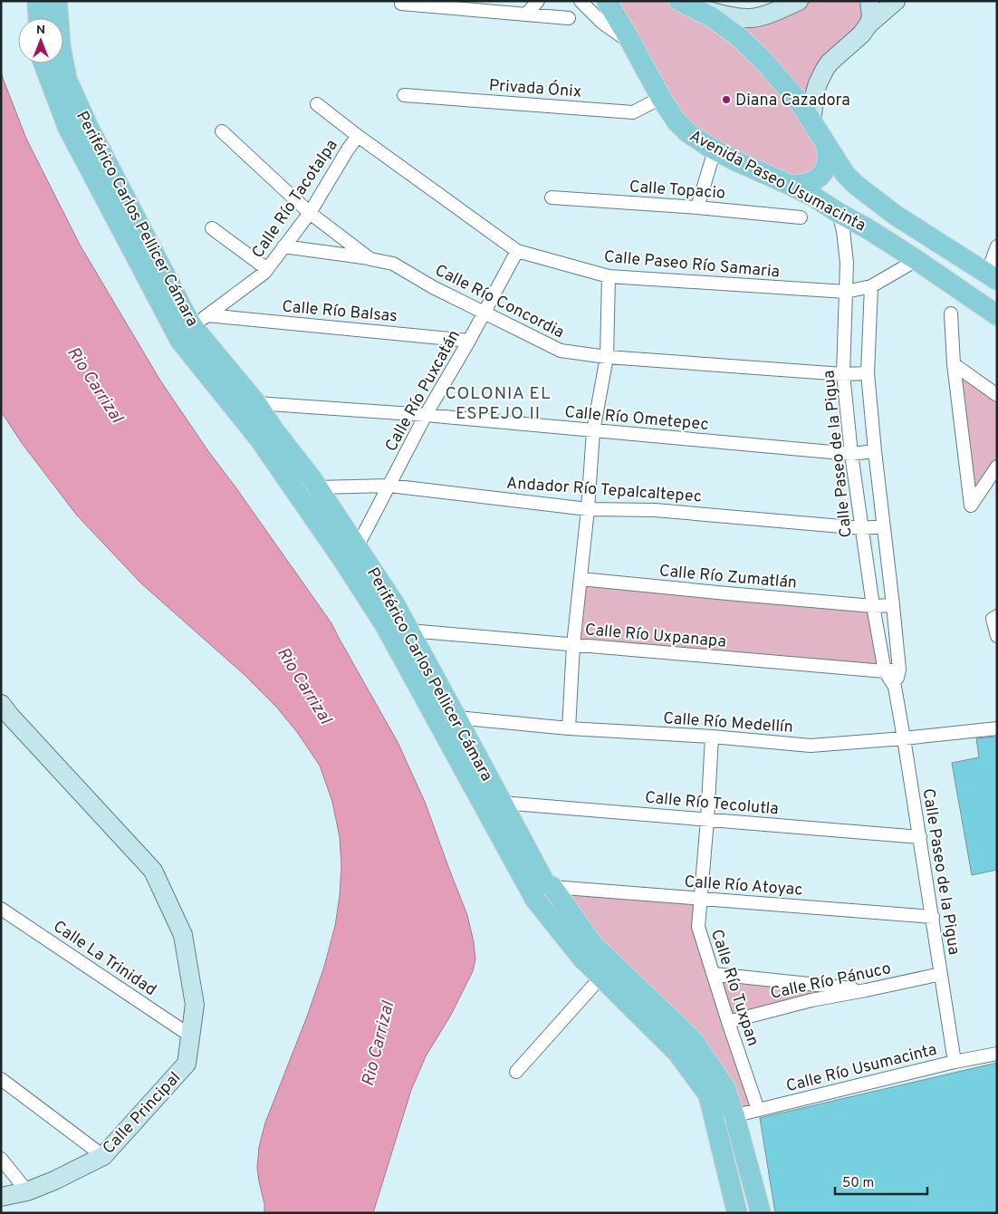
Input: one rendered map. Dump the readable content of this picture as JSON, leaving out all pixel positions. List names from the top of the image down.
{
  "streets": {
    "main road": ["Avenida Paseo Usumacinta", "Periférico Carlos Pellicer Cámara", "Calle Principal"],
    "street": [
      "Privada Ónix",
      "Calle Topacio",
      "Calle Río Tacotalpa",
      "Calle Paseo Río Samaria",
      "Calle Río Concordia",
      "Calle Río Balsas",
      "Calle Río Puxcatán",
      "Calle Río Ometepec",
      "Calle Paseo de la Pigua",
      "Andador Río Tepalcaltepec",
      "Calle Río Zumatlán",
      "Calle Río Uxpanapa",
      "Calle Río Medellín",
      "Calle Río Tecolutla",
      "Calle Río Atoyac",
      "Calle La Trinidad",
      "Calle Río Pánuco",
      "Calle Río Tuxpan",
      "Calle Río Usumacinta"
    ]
  },
  "crossings": [
    ["Privada Ónix", "Avenida Paseo Usumacinta"],
    ["Avenida Paseo Usumacinta", "Calle Paseo Río Samaria"],
    ["Avenida Paseo Usumacinta", "Calle Paseo de la Pigua"],
    ["Calle Río Tacotalpa", "Periférico Carlos Pellicer Cámara"],
    ["Calle Río Tacotalpa", "Calle Paseo Río Samaria"],
    ["Calle Río Tacotalpa", "Calle Río Concordia"],
    ["Calle Río Tacotalpa", "Calle Río Balsas"],
    ["Periférico Carlos Pellicer Cámara", "Calle Río Balsas"],
    ["Periférico Carlos Pellicer Cámara", "Calle Río Puxcatán"],
    ["Periférico Carlos Pellicer Cámara", "Calle Río Ometepec"],
    ["Periférico Carlos Pellicer Cámara", "Andador Río Tepalcaltepec"],
    ["Periférico Carlos Pellicer Cámara", "Calle Río Uxpanapa"],
    ["Periférico Carlos Pellicer Cámara", "Calle Río Medellín"],
    ["Periférico Carlos Pellicer Cámara", "Calle Río Tecolutla"],
    ["Periférico Carlos Pellicer Cámara", "Calle Río Atoyac"],
    ["Periférico Carlos Pellicer Cámara", "Calle Río Usumacinta"],
    ["Calle Paseo Río Samaria", "Calle Río Puxcatán"],
    ["Calle Paseo Río Samaria", "Calle Paseo de la Pigua"],
    ["Calle Río Concordia", "Calle Río Puxcatán"],
    ["Calle Río Concordia", "Calle Paseo de la Pigua"],
    ["Calle Río Balsas", "Calle Río Puxcatán"],
    ["Calle Río Puxcatán", "Calle Río Ometepec"],
    ["Calle Río Puxcatán", "Andador Río Tepalcaltepec"],
    ["Calle Río Ometepec", "Calle Paseo de la Pigua"],
    ["Calle Paseo de la Pigua", "Andador Río Tepalcaltepec"],
    ["Calle Paseo de la Pigua", "Calle Río Zumatlán"],
    ["Calle Paseo de la Pigua", "Calle Río Uxpanapa"],
    ["Calle Paseo de la Pigua", "Calle Río Medellín"],
    ["Calle Paseo de la Pigua", "Calle Río Tecolutla"],
    ["Calle Paseo de la Pigua", "Calle Río Atoyac"],
    ["Calle Paseo de la Pigua", "Calle Río Pánuco"],
    ["Calle Paseo de la Pigua", "Calle Río Usumacinta"],
    ["Calle Río Medellín", "Calle Río Tuxpan"],
    ["Calle Río Tecolutla", "Calle Río Tuxpan"],
    ["Calle Río Atoyac", "Calle Río Tuxpan"],
    ["Calle La Trinidad", "Calle Principal"],
    ["Calle Río Pánuco", "Calle Río Tuxpan"],
    ["Calle Río Tuxpan", "Calle Río Usumacinta"]
  ],
  "districts": ["COLONIA EL ESPEJO II"],
  "water": ["Rio Carrizal"],
  "places": ["Diana Cazadora"],
  "scale_bar": "50 m",
  "north": "top"
}
